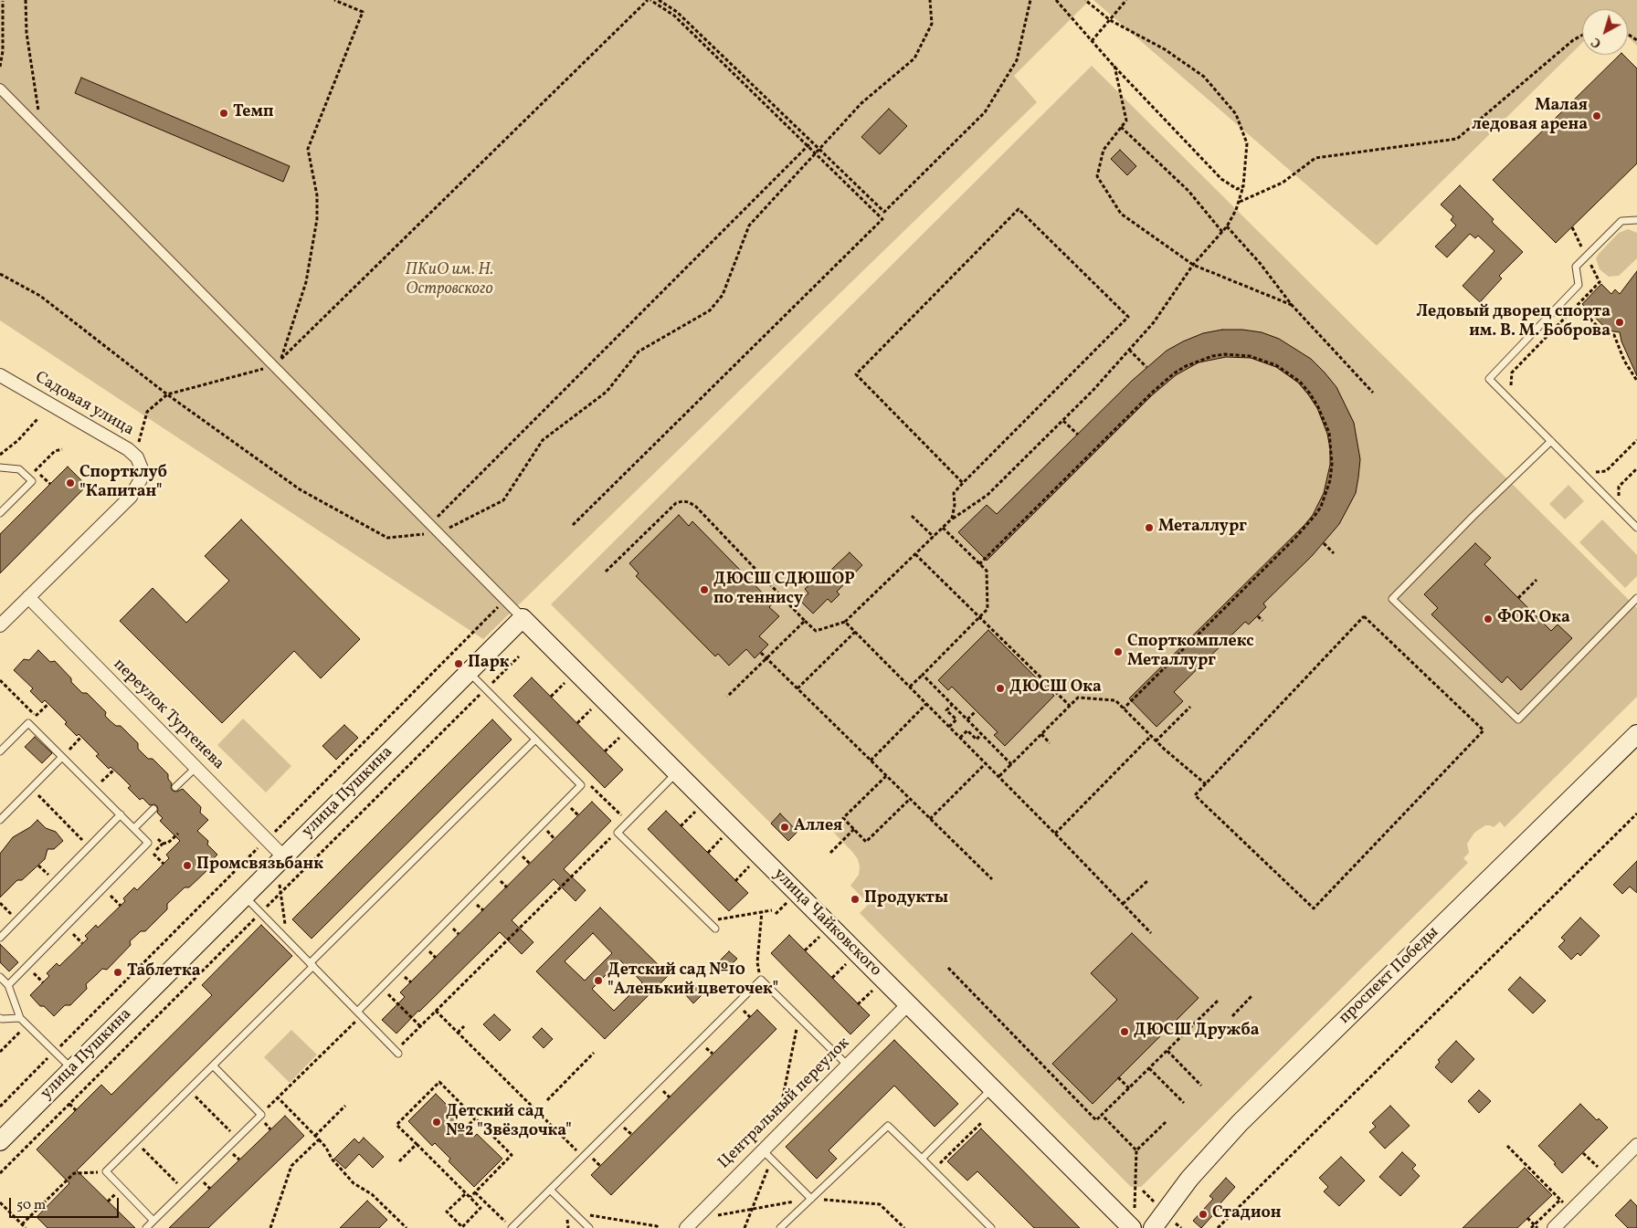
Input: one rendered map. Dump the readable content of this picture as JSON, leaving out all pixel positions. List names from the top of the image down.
{
  "streets": {
    "main road": ["улица Пушкина", "улица Чайковского", "проспект Победы"],
    "street": ["Садовая улица", "переулок Тургенева", "Центральный переулок"]
  },
  "crossings": [
    ["Садовая улица", "переулок Тургенева"],
    ["переулок Тургенева", "улица Пушкина"],
    ["улица Пушкина", "улица Чайковского"],
    ["улица Чайковского", "Центральный переулок"]
  ],
  "parks": ["ПКиО им. Н. Островского"],
  "places": [
    "Темп",
    "Малая ледовая арена",
    "Ледовый дворец спорта им. В. М. Боброва",
    "Спортклуб \"Капитан\"",
    "Металлург",
    "ДЮСШ СДЮШОР по теннису",
    "ФОК Ока",
    "Спорткомплекс Металлург",
    "Парк",
    "ДЮСШ Ока",
    "Аллея",
    "Промсвязьбанк",
    "Продукты",
    "Таблетка",
    "Детский сад №10 \"Аленький цветочек\"",
    "ДЮСШ Дружба",
    "Детский сад №2 \"Звёздочка\"",
    "Стадион"
  ],
  "scale_bar": "50 m",
  "north": "bottom left"
}
